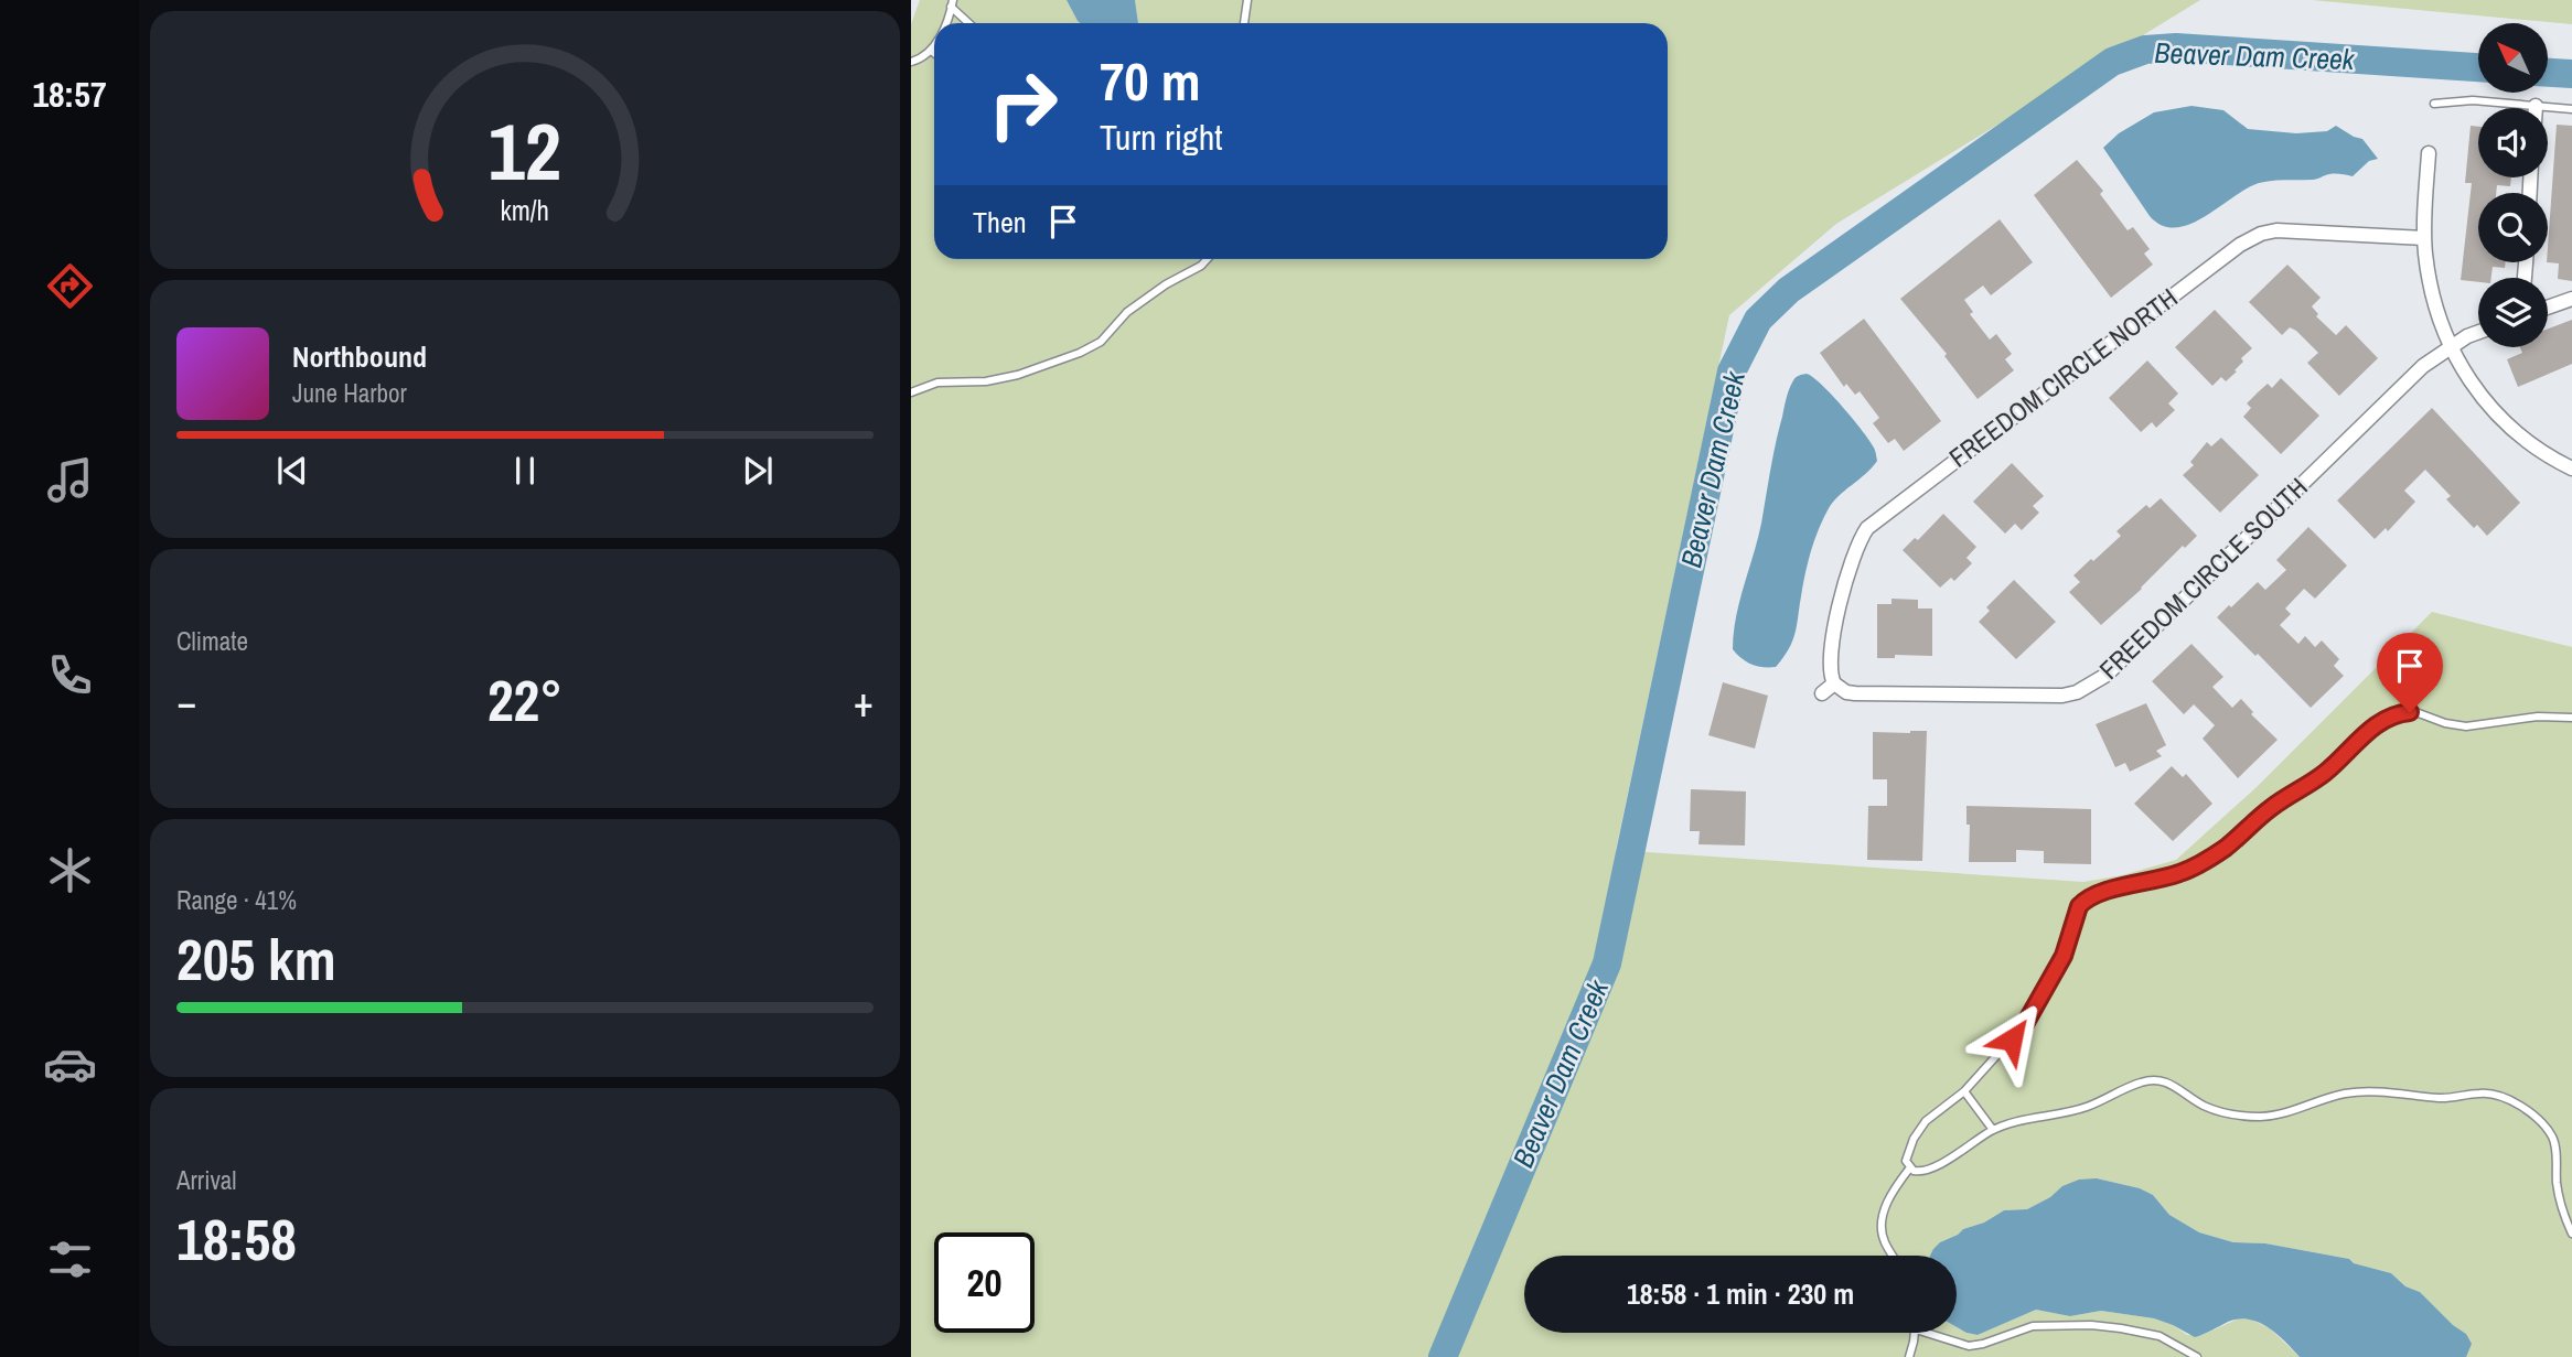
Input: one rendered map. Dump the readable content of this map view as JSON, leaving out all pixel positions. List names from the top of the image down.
{
  "streets": {
    "street": ["FREEDOM CIRCLE NORTH", "FREEDOM CIRCLE SOUTH"]
  },
  "crossings": [
    ["FREEDOM CIRCLE NORTH", "FREEDOM CIRCLE SOUTH"]
  ],
  "water": ["Beaver Dam Creek"],
  "north": "top left",
  "page": {
    "tabs": "18:57",
    "turn": ["70 m", "Turn right"],
    "then": "Then",
    "song": ["Northbound", "June Harbor"],
    "tile": [
      "Climate",
      ["Range · 41%", "205 km"],
      ["Arrival", "18:58"]
    ],
    "heat": ["−", "22°", "+"],
    "limit": "20",
    "trip": "18:58 · 1 min · 230 m",
    "gauge": ["12", "km/h"]
  }
}
